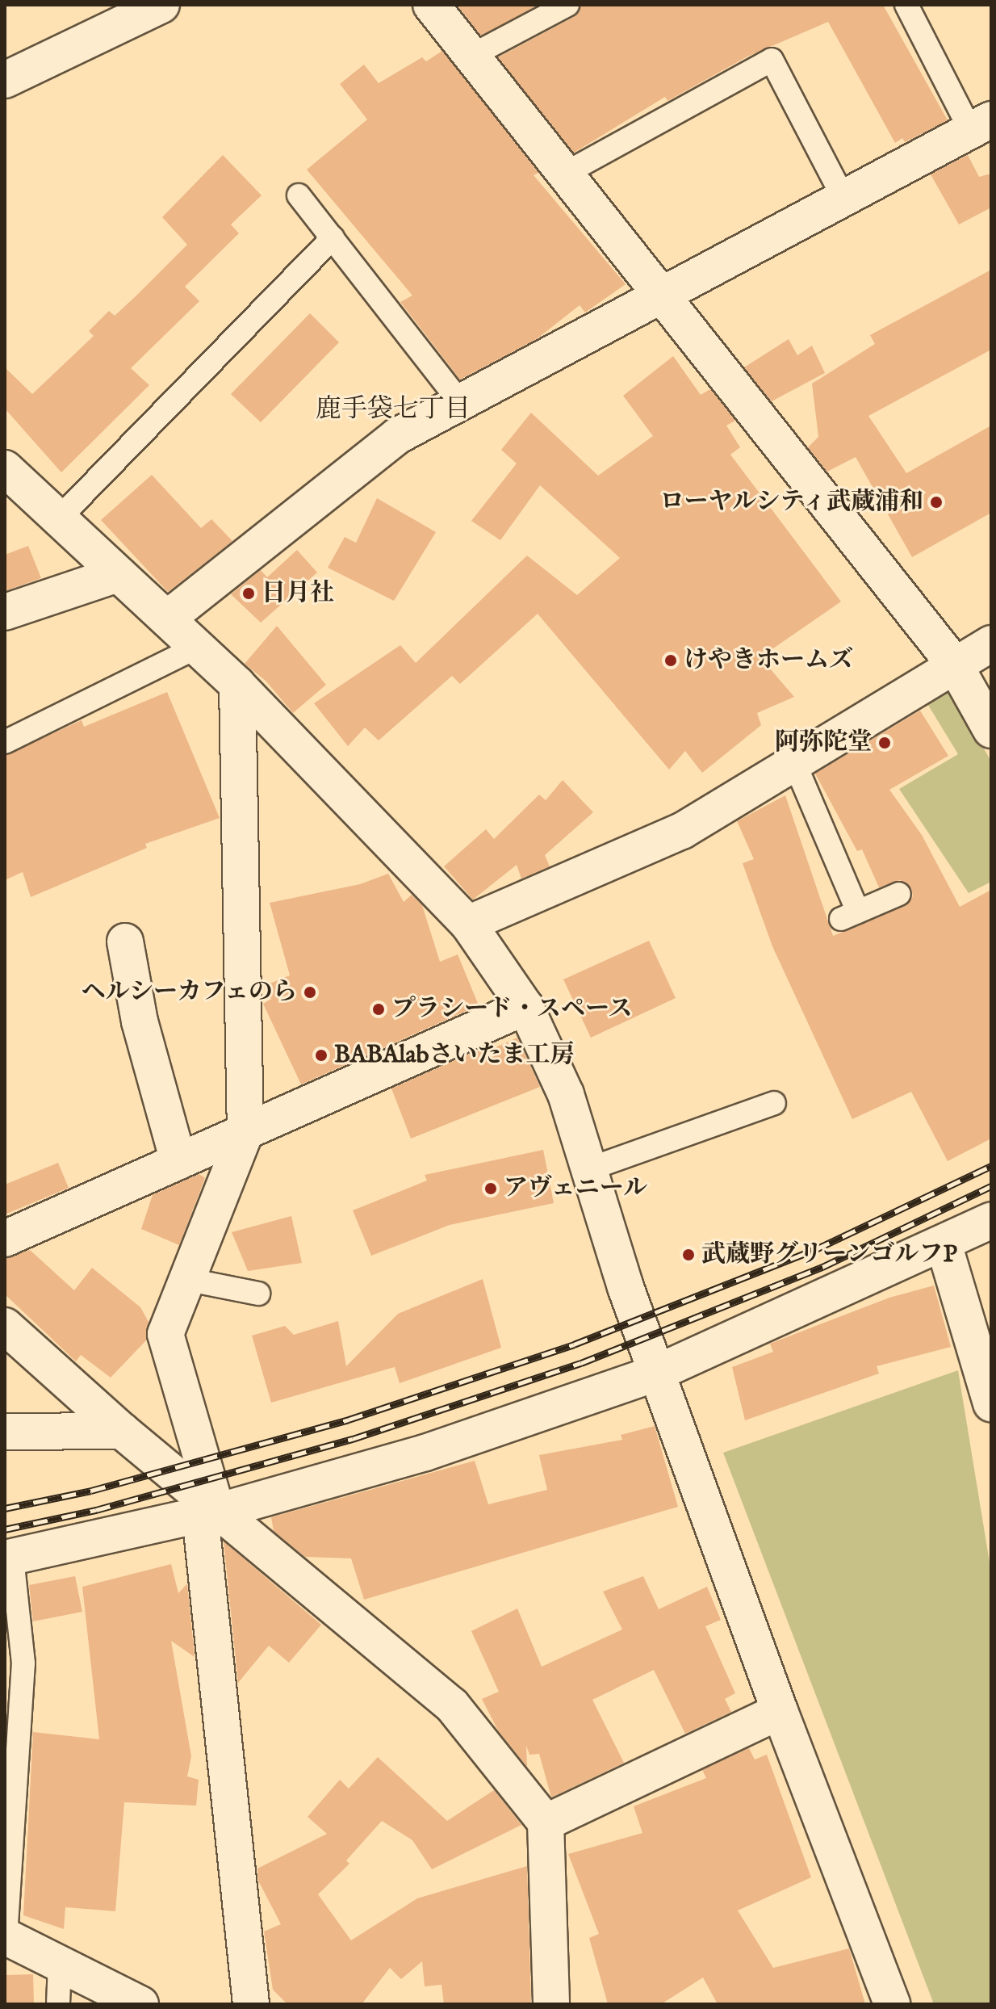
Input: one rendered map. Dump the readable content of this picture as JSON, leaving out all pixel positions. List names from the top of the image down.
{
  "districts": ["鹿手袋七丁目"],
  "places": [
    "ローヤルシティ武蔵浦和",
    "日月社",
    "けやきホームズ",
    "阿弥陀堂",
    "ヘルシーカフェのら",
    "プラシード・スペース",
    "BABAlabさいたま工房",
    "アヴェニール",
    "武蔵野グリーンゴルフP"
  ]
}
